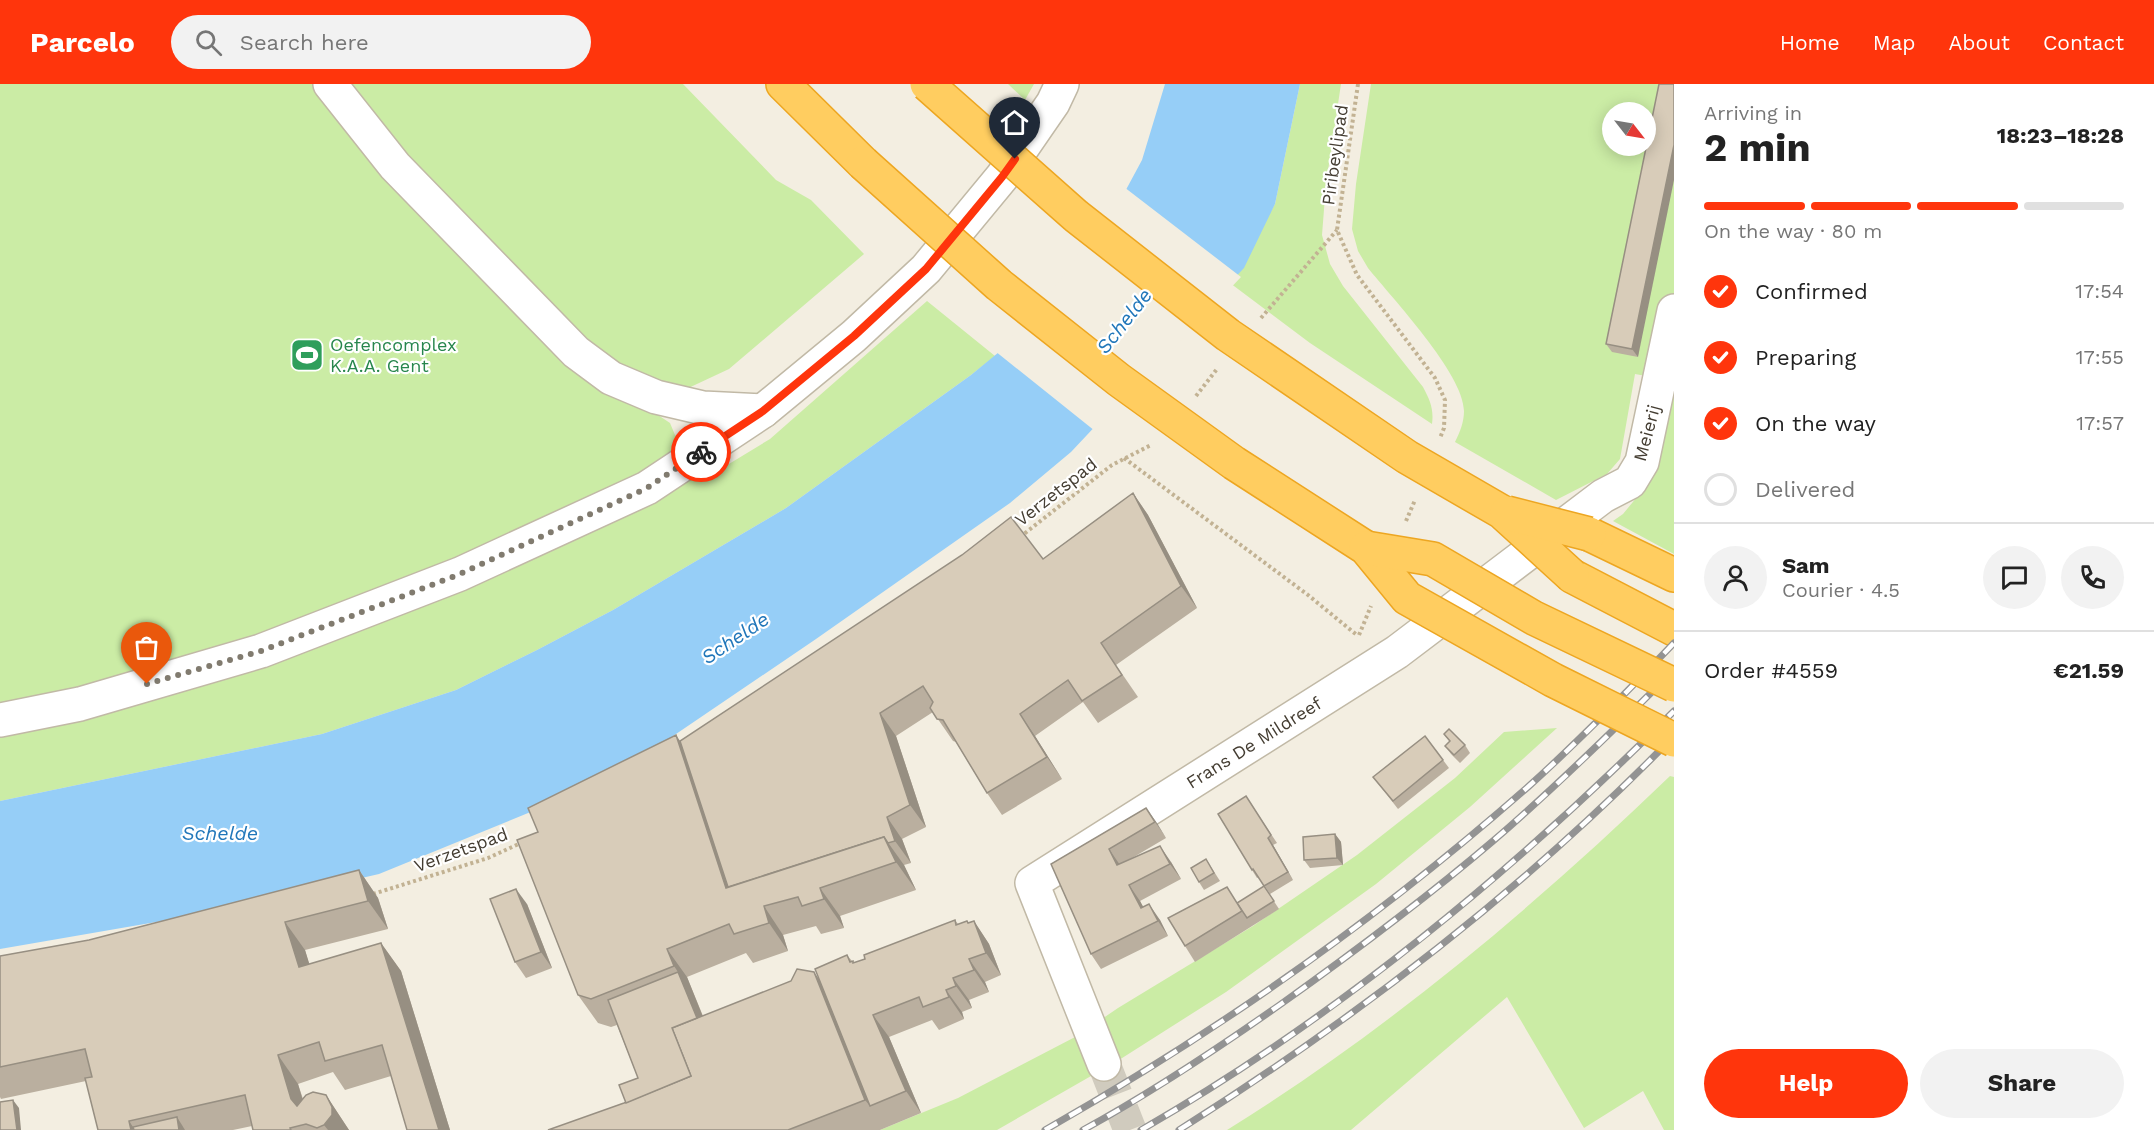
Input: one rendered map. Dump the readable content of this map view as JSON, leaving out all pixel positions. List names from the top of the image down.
{
  "streets": {
    "street": ["Meierij", "Frans De Mildreef"],
    "path": ["Piribeylipad", "Verzetspad"]
  },
  "crossings": [
    ["Meierij", "Frans De Mildreef"]
  ],
  "water": ["Schelde"],
  "places": {
    "sports": ["Oefencomplex K.A.A. Gent"]
  },
  "north": "bottom right",
  "page": {
    "header": "Parcelo",
    "search": "Search here",
    "nav": [
      "Home",
      "Map",
      "About",
      "Contact"
    ],
    "heading": ["2 min", "Arriving in", "18:23–18:28"],
    "panel": [
      "Sam",
      "Courier · 4.5",
      "Order #4559",
      "€21.59"
    ],
    "bar": "On the way · 80 m",
    "list": [
      ["Confirmed", "17:54"],
      ["Preparing", "17:55"],
      ["On the way", "17:57"],
      "Delivered"
    ],
    "buttons": ["Help", "Share"]
  }
}
